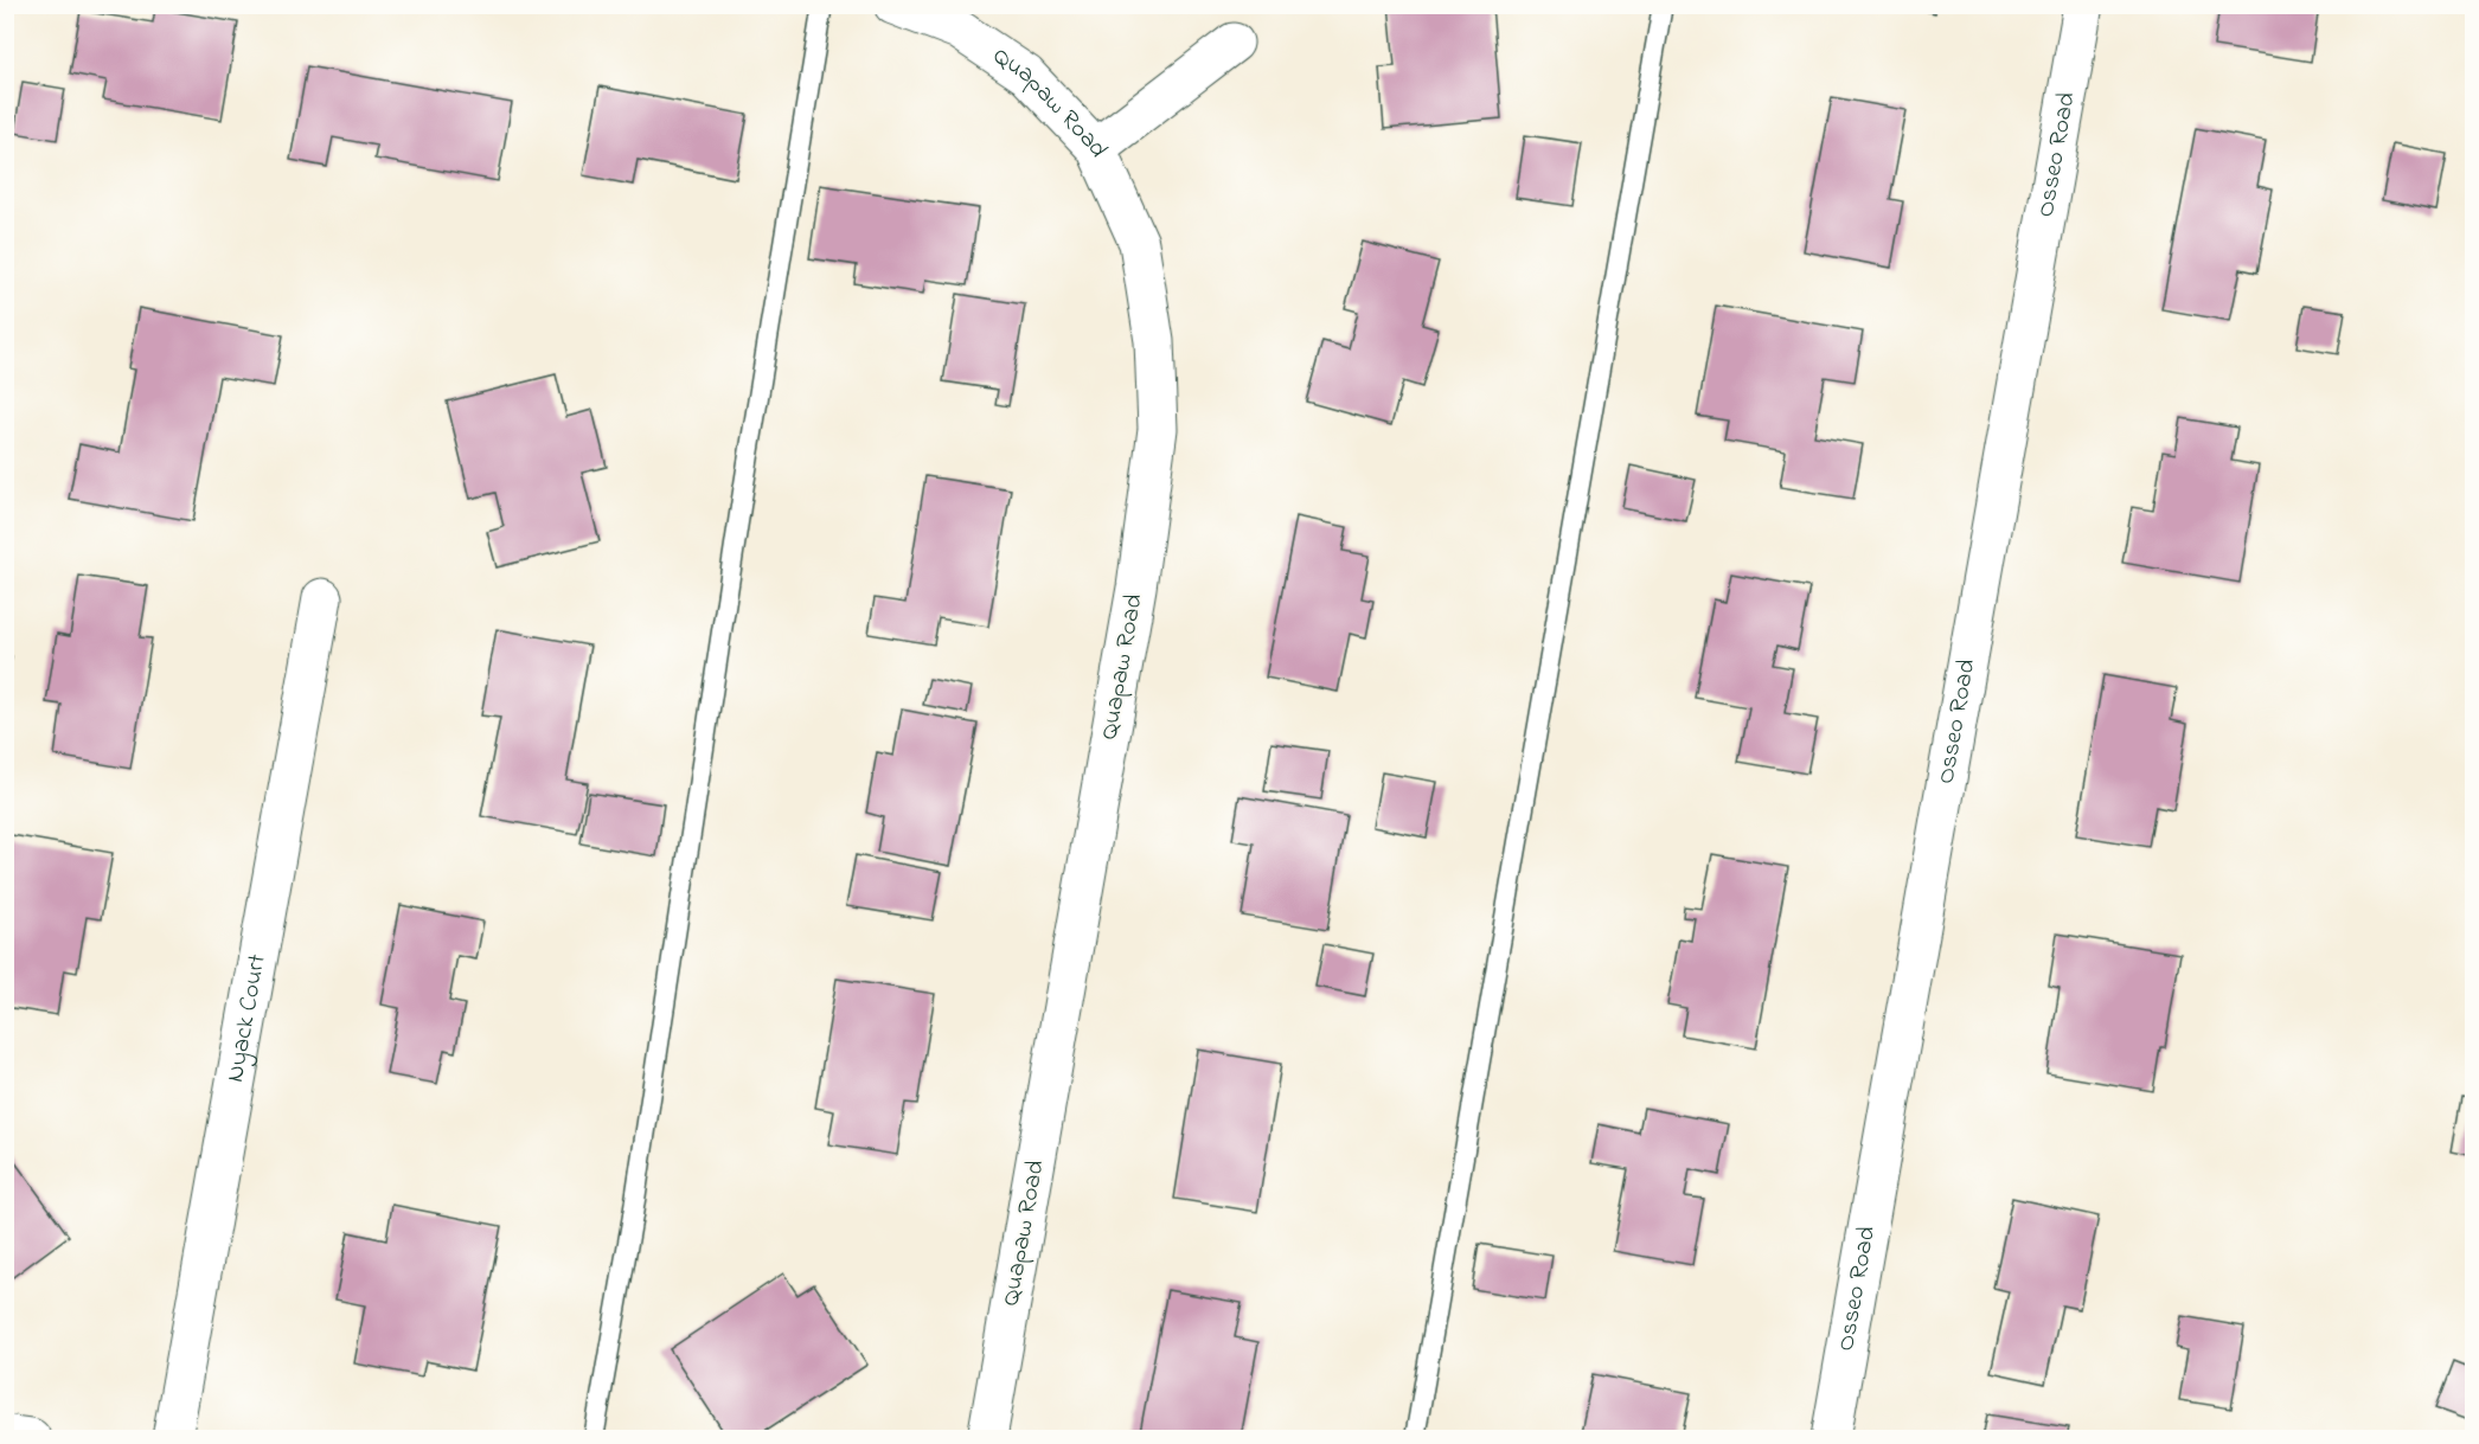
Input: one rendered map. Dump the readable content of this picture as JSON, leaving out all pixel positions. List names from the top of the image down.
{
  "streets": {
    "street": ["Quapaw Road", "Osseo Road", "Nyack Court"]
  }
}
